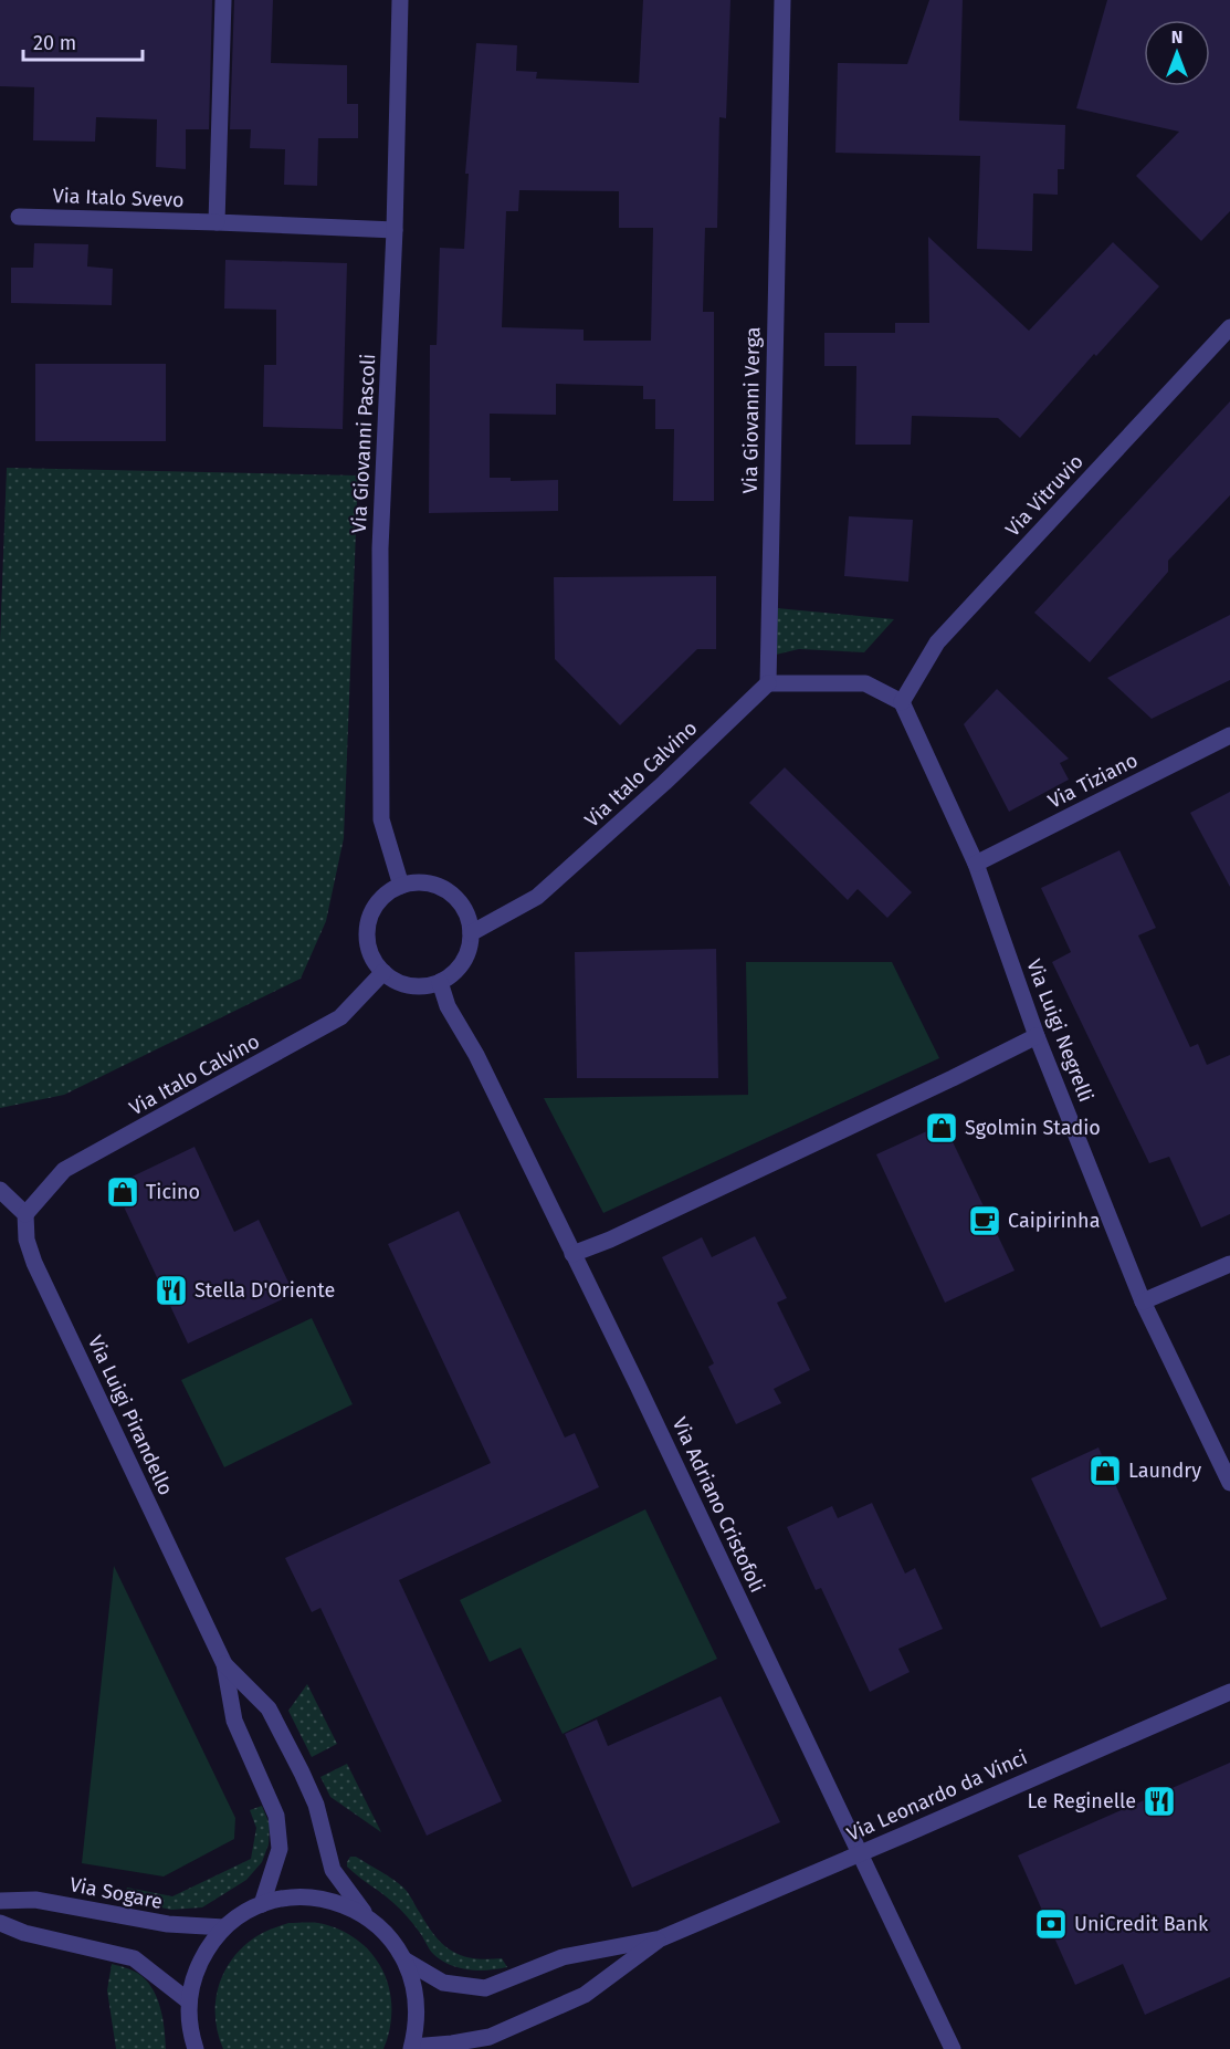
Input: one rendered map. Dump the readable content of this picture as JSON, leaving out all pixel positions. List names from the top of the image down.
{
  "streets": {
    "street": [
      "Via Italo Svevo",
      "Via Giovanni Verga",
      "Via Giovanni Pascoli",
      "Via Vitruvio",
      "Via Italo Calvino",
      "Via Tiziano",
      "Via Luigi Negrelli",
      "Via Luigi Pirandello",
      "Via Adriano Cristofoli",
      "Via Leonardo da Vinci",
      "Via Sogare"
    ]
  },
  "crossings": [
    ["Via Italo Svevo", "Via Giovanni Pascoli"],
    ["Via Giovanni Verga", "Via Italo Calvino"],
    ["Via Giovanni Pascoli", "Via Italo Calvino"],
    ["Via Giovanni Pascoli", "Via Adriano Cristofoli"],
    ["Via Vitruvio", "Via Luigi Negrelli"],
    ["Via Italo Calvino", "Via Luigi Pirandello"],
    ["Via Italo Calvino", "Via Adriano Cristofoli"],
    ["Via Tiziano", "Via Luigi Negrelli"],
    ["Via Adriano Cristofoli", "Via Leonardo da Vinci"]
  ],
  "places": {
    "shop": ["Sgolmin Stadio", "Ticino", "Laundry"],
    "cafe": ["Caipirinha"],
    "restaurant": ["Stella D'Oriente", "Le Reginelle"],
    "bank": ["UniCredit Bank"]
  },
  "scale_bar": "20 m",
  "north": "top"
}
